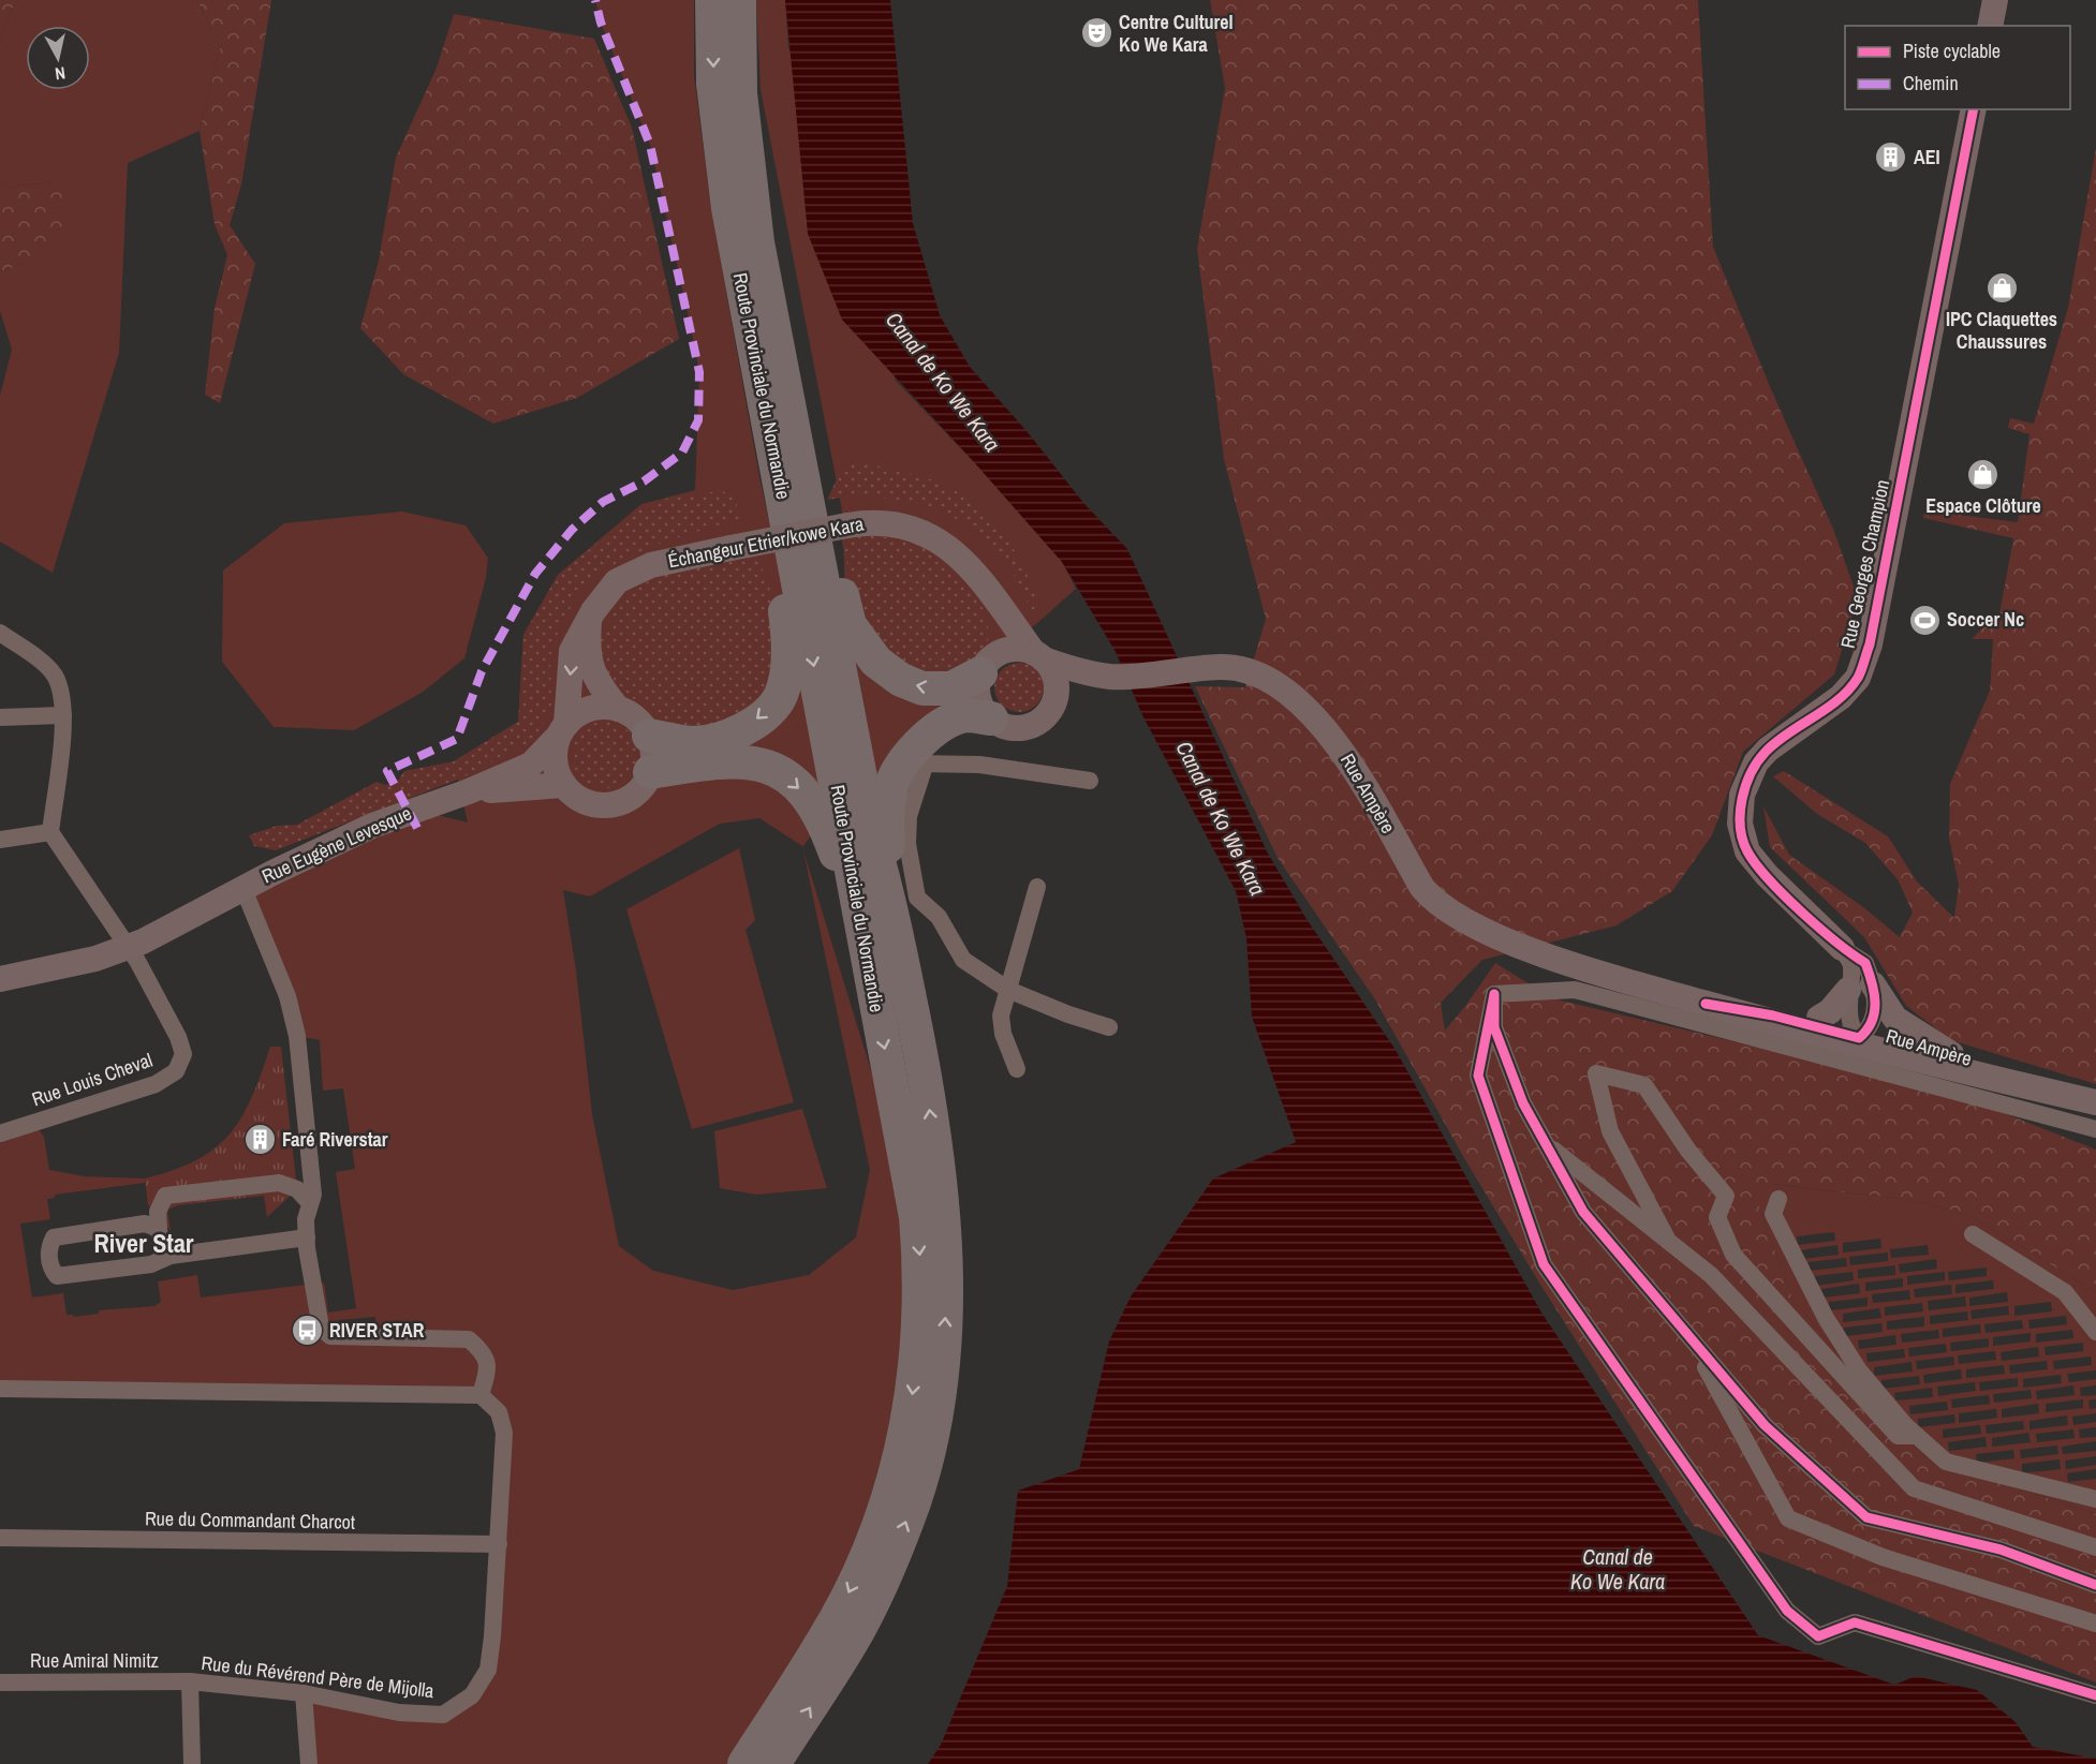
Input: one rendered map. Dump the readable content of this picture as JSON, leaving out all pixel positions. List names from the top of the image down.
{
  "streets": {
    "highway": ["Route Provinciale du Normandie"],
    "main road": [
      "Échangeur Etrier/kowe Kara",
      "Rue Georges Champion",
      "Rue Ampère",
      "Rue Eugène Levesque"
    ],
    "street": [
      "Rue Louis Cheval",
      "Rue du Commandant Charcot",
      "Rue Amiral Nimitz",
      "Rue du Révérend Père de Mijolla"
    ]
  },
  "crossings": [
    ["Échangeur Etrier/kowe Kara", "Rue Eugène Levesque"],
    ["Rue Georges Champion", "Rue Ampère"],
    ["Rue Eugène Levesque", "Rue Louis Cheval"],
    ["Rue du Commandant Charcot", "Rue du Révérend Père de Mijolla"],
    ["Rue Amiral Nimitz", "Rue du Révérend Père de Mijolla"]
  ],
  "districts": ["River Star"],
  "water": ["Canal de Ko We Kara"],
  "places": {
    "theatre": ["Centre Culturel Ko We Kara"],
    "building": ["AEI", "Faré Riverstar"],
    "shop": ["IPC Claquettes Chaussures", "Espace Clôture"],
    "sports": ["Soccer Nc"],
    "bus stop": ["RIVER STAR"]
  },
  "legend": ["Piste cyclable", "Chemin"],
  "north": "bottom"
}
